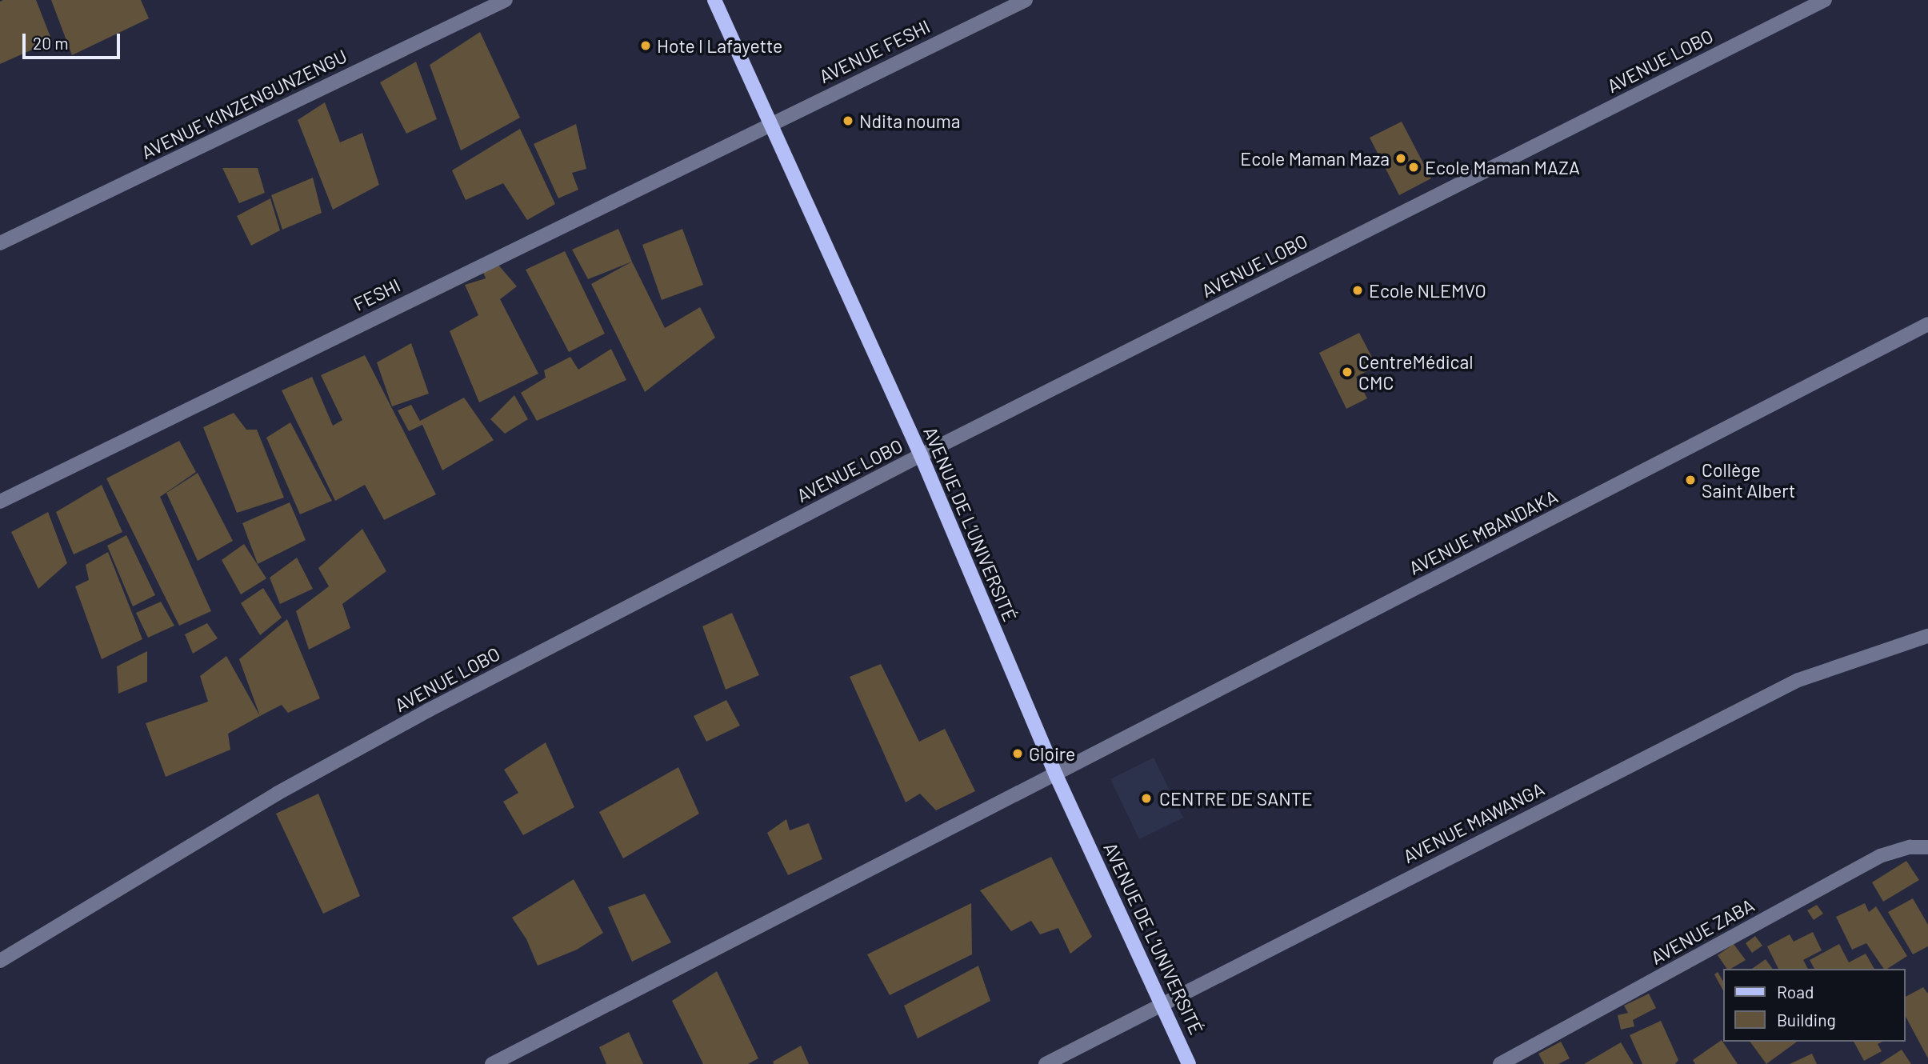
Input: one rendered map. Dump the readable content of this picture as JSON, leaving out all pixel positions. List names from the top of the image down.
{
  "streets": {
    "main road": ["AVENUE DE L’UNIVERSITÉ"],
    "street": [
      "AVENUE FESHI",
      "AVENUE LOBO",
      "AVENUE KINZENGUNZENGU",
      "FESHI",
      "AVENUE MBANDAKA",
      "AVENUE MAWANGA",
      "AVENUE ZABA"
    ]
  },
  "crossings": [
    ["AVENUE FESHI", "FESHI"],
    ["AVENUE FESHI", "AVENUE DE L’UNIVERSITÉ"],
    ["AVENUE LOBO", "AVENUE DE L’UNIVERSITÉ"],
    ["FESHI", "AVENUE DE L’UNIVERSITÉ"],
    ["AVENUE DE L’UNIVERSITÉ", "AVENUE MBANDAKA"],
    ["AVENUE DE L’UNIVERSITÉ", "AVENUE MAWANGA"]
  ],
  "places": [
    "Hote l Lafayette",
    "Ndita nouma",
    "Ecole Maman Maza",
    "Ecole Maman MAZA",
    "Ecole NLEMVO",
    "CentreMédical CMC",
    "Collège Saint Albert",
    "Gloire",
    "CENTRE DE SANTE"
  ],
  "legend": ["Road", "Building"],
  "scale_bar": "20 m"
}
